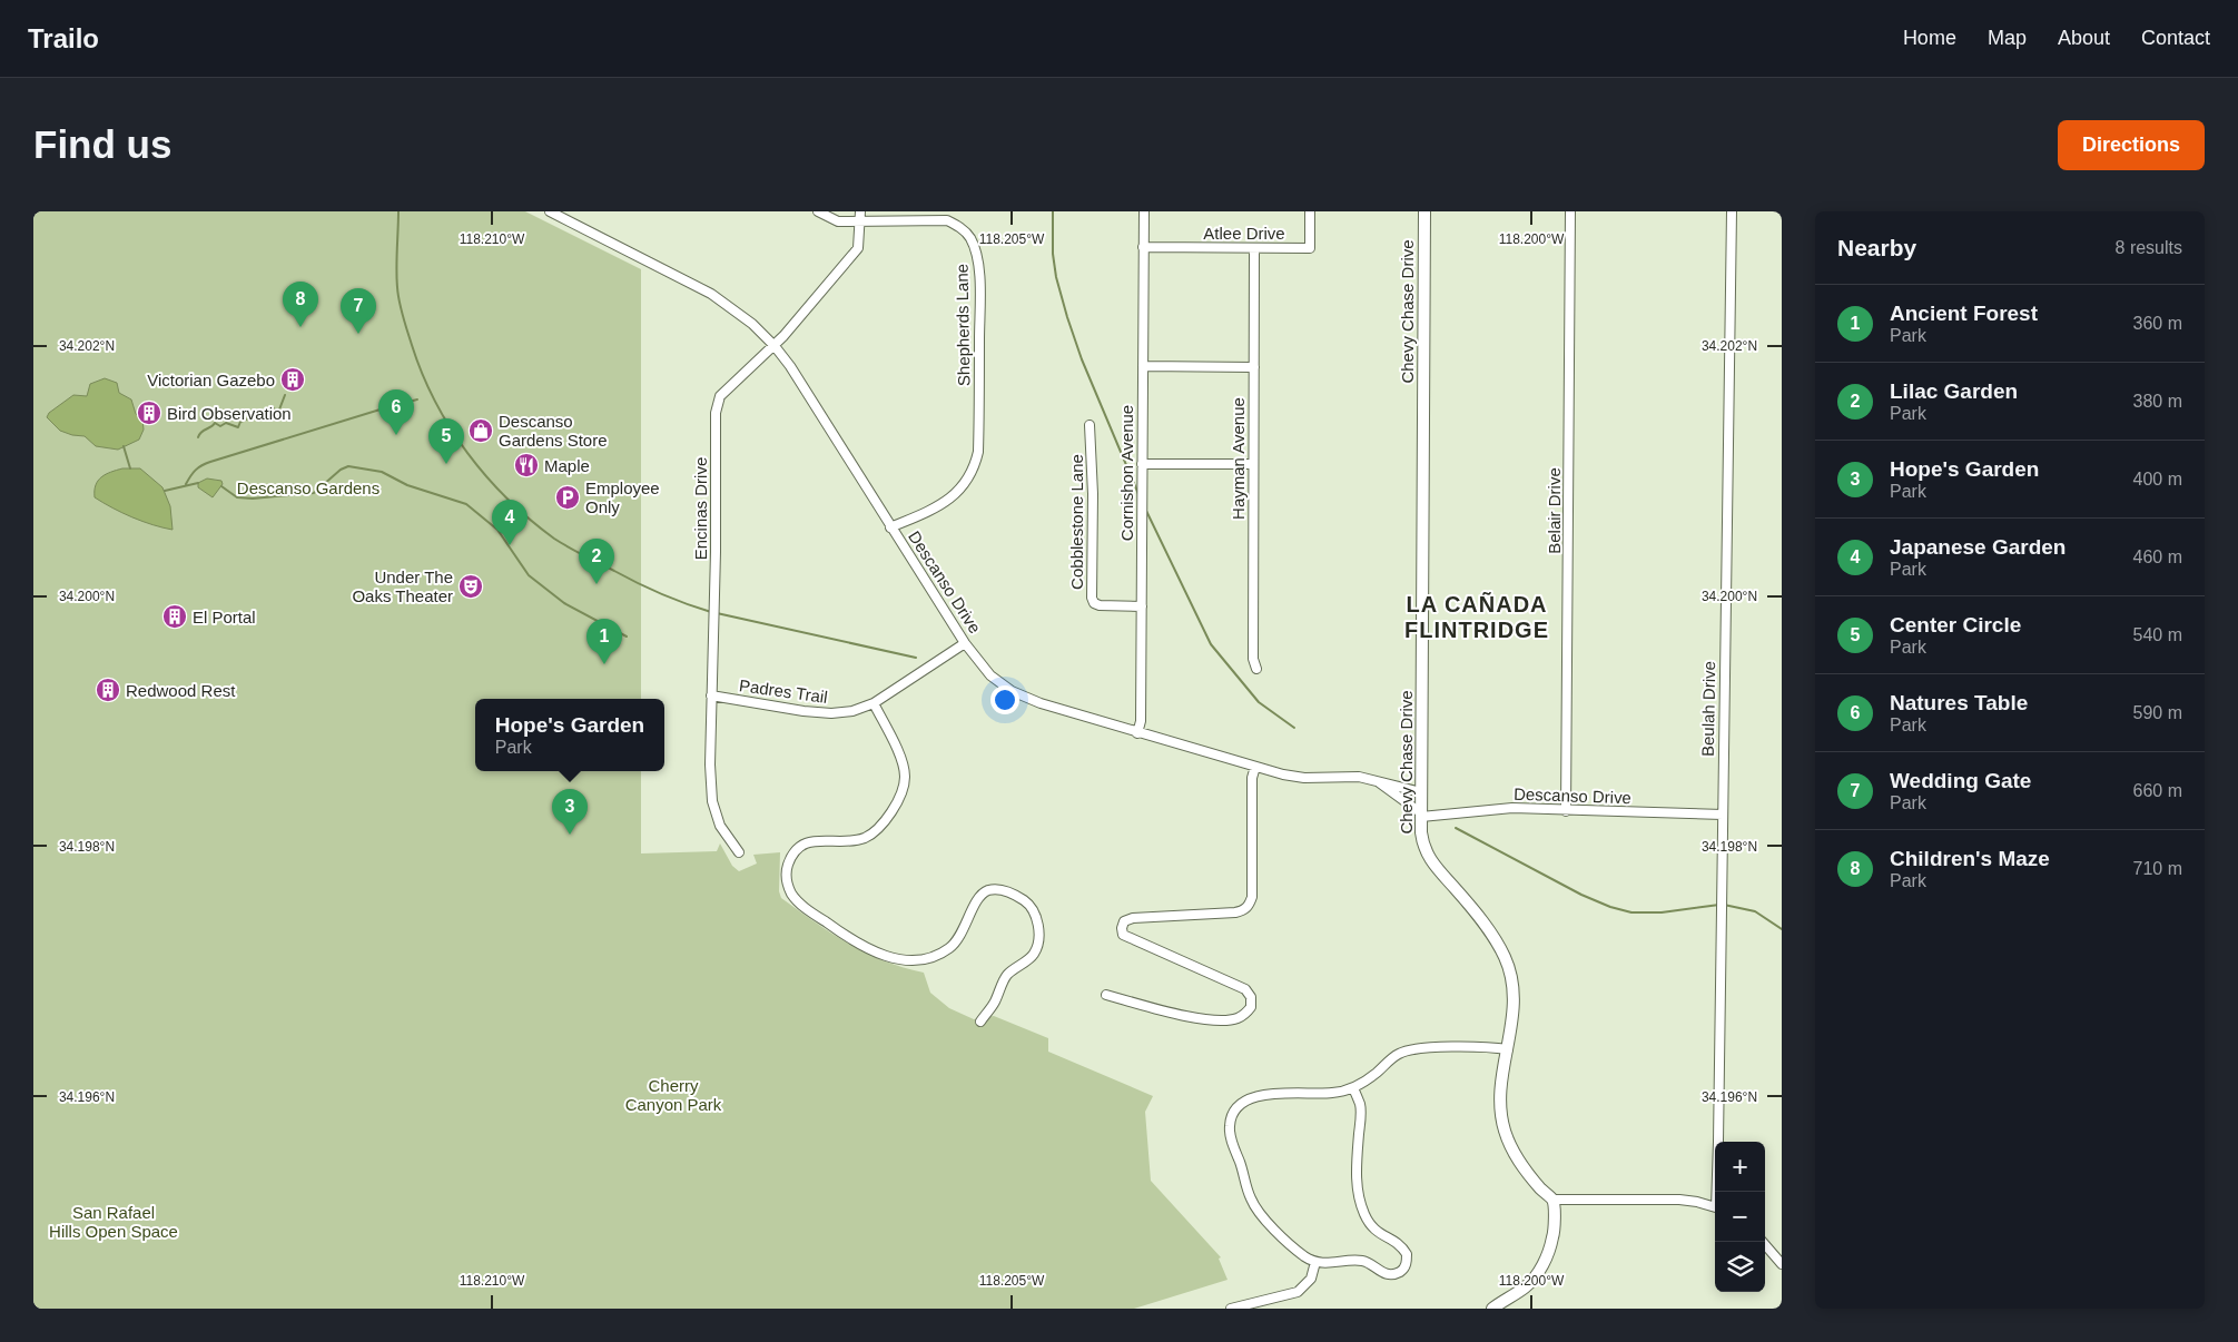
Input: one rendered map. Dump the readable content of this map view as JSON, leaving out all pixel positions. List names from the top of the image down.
{
  "streets": {
    "main road": ["Chevy Chase Drive"],
    "street": [
      "Atlee Drive",
      "Shepherds Lane",
      "Hayman Avenue",
      "Cornishon Avenue",
      "Encinas Drive",
      "Belair Drive",
      "Cobblestone Lane",
      "Descanso Drive",
      "Padres Trail",
      "Beulah Drive"
    ]
  },
  "crossings": [
    ["Atlee Drive", "Hayman Avenue"],
    ["Atlee Drive", "Cornishon Avenue"],
    ["Chevy Chase Drive", "Descanso Drive"],
    ["Shepherds Lane", "Encinas Drive"],
    ["Shepherds Lane", "Descanso Drive"],
    ["Cornishon Avenue", "Cobblestone Lane"],
    ["Cornishon Avenue", "Descanso Drive"],
    ["Encinas Drive", "Descanso Drive"],
    ["Encinas Drive", "Padres Trail"],
    ["Belair Drive", "Descanso Drive"],
    ["Descanso Drive", "Padres Trail"],
    ["Descanso Drive", "Beulah Drive"]
  ],
  "districts": ["LA CAÑADA FLINTRIDGE"],
  "parks": ["Descanso Gardens", "Cherry Canyon Park", "San Rafael Hills Open Space"],
  "places": {
    "building": [
      "Victorian Gazebo",
      "Bird Observation",
      "El Portal",
      "Redwood Rest"
    ],
    "shop": ["Descanso Gardens Store"],
    "restaurant": ["Maple"],
    "parking": ["Employee Only"],
    "theatre": ["Under The Oaks Theater"]
  },
  "page": {
    "header": "Trailo",
    "nav": [
      "Home",
      "Map",
      "About",
      "Contact"
    ],
    "buttons": "Directions",
    "title": "Find us",
    "heading": ["Nearby", "8 results"],
    "pins": [
      "8",
      "7",
      "6",
      "5",
      "4",
      "2",
      "1",
      "3"
    ],
    "list": [
      {
        "mark": "1",
        "name": "Ancient Forest",
        "note": "Park",
        "value": "360 m"
      },
      {
        "mark": "2",
        "name": "Lilac Garden",
        "note": "Park",
        "value": "380 m"
      },
      {
        "mark": "3",
        "name": "Hope's Garden",
        "note": "Park",
        "value": "400 m"
      },
      {
        "mark": "4",
        "name": "Japanese Garden",
        "note": "Park",
        "value": "460 m"
      },
      {
        "mark": "5",
        "name": "Center Circle",
        "note": "Park",
        "value": "540 m"
      },
      {
        "mark": "6",
        "name": "Natures Table",
        "note": "Park",
        "value": "590 m"
      },
      {
        "mark": "7",
        "name": "Wedding Gate",
        "note": "Park",
        "value": "660 m"
      },
      {
        "mark": "8",
        "name": "Children's Maze",
        "note": "Park",
        "value": "710 m"
      }
    ],
    "popup": ["Hope's Garden", "Park"],
    "map_buttons": ["+", "−"]
  },
  "coordinates": [
    "118.210°W",
    "118.205°W",
    "118.200°W",
    "34.202°N",
    "34.200°N",
    "34.198°N",
    "34.196°N"
  ]
}
